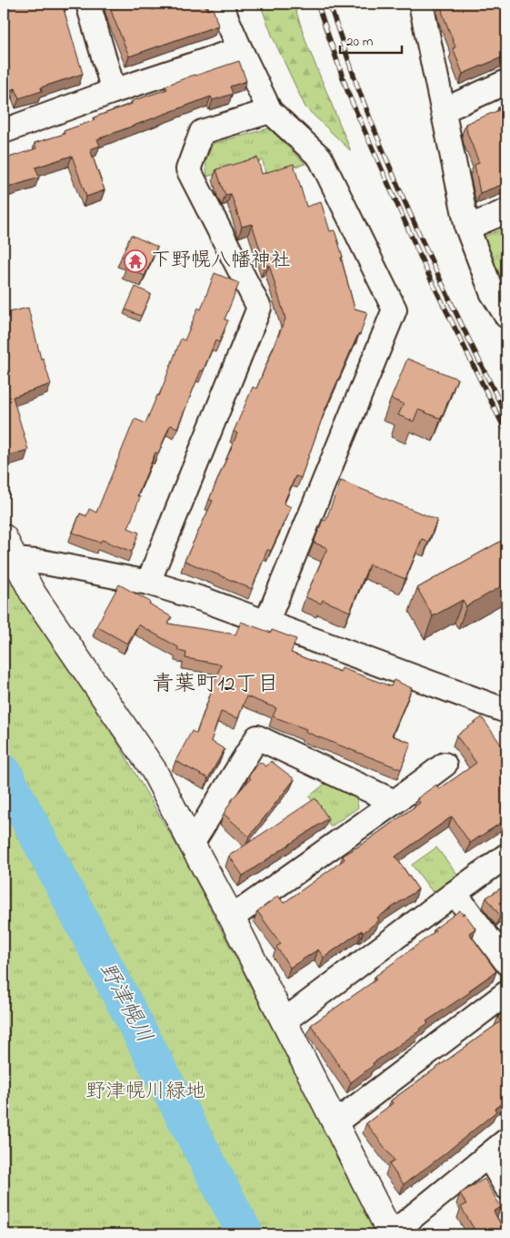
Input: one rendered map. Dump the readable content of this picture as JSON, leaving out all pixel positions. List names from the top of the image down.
{
  "districts": ["青葉町12丁目"],
  "water": ["野津幌川"],
  "parks": ["野津幌川緑地"],
  "places": {
    "temple": ["下野幌八幡神社"]
  },
  "scale_bar": "20 m"
}
